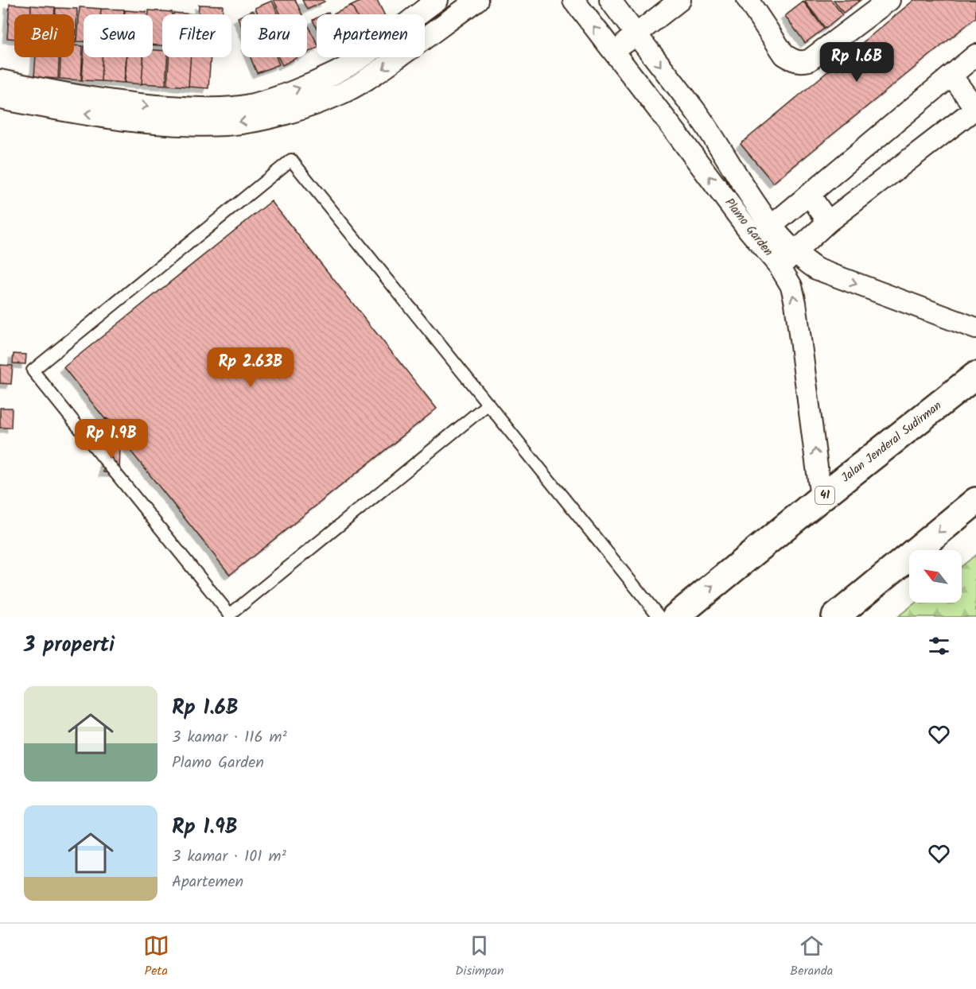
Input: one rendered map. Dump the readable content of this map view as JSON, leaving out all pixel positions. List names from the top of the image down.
{
  "streets": {
    "highway": ["Jalan Jenderal Sudirman", "41"],
    "street": ["Plamo Garden"]
  },
  "crossings": [
    ["Plamo Garden", "Jalan Jenderal Sudirman"]
  ],
  "north": "top left",
  "page": {
    "chip": [
      "Beli",
      "Sewa",
      "Filter",
      "Baru",
      "Apartemen"
    ],
    "price": ["Rp 1.6B", "Rp 2.63B", "Rp 1.9B"],
    "heading": "3 properti",
    "list": [
      {
        "name": "Rp 1.6B",
        "note": "3 kamar · 116 m² · Plamo Garden"
      },
      {
        "name": "Rp 1.9B",
        "note": "3 kamar · 101 m² · Apartemen"
      }
    ],
    "tabs": ["Peta", "Disimpan", "Beranda"]
  }
}
